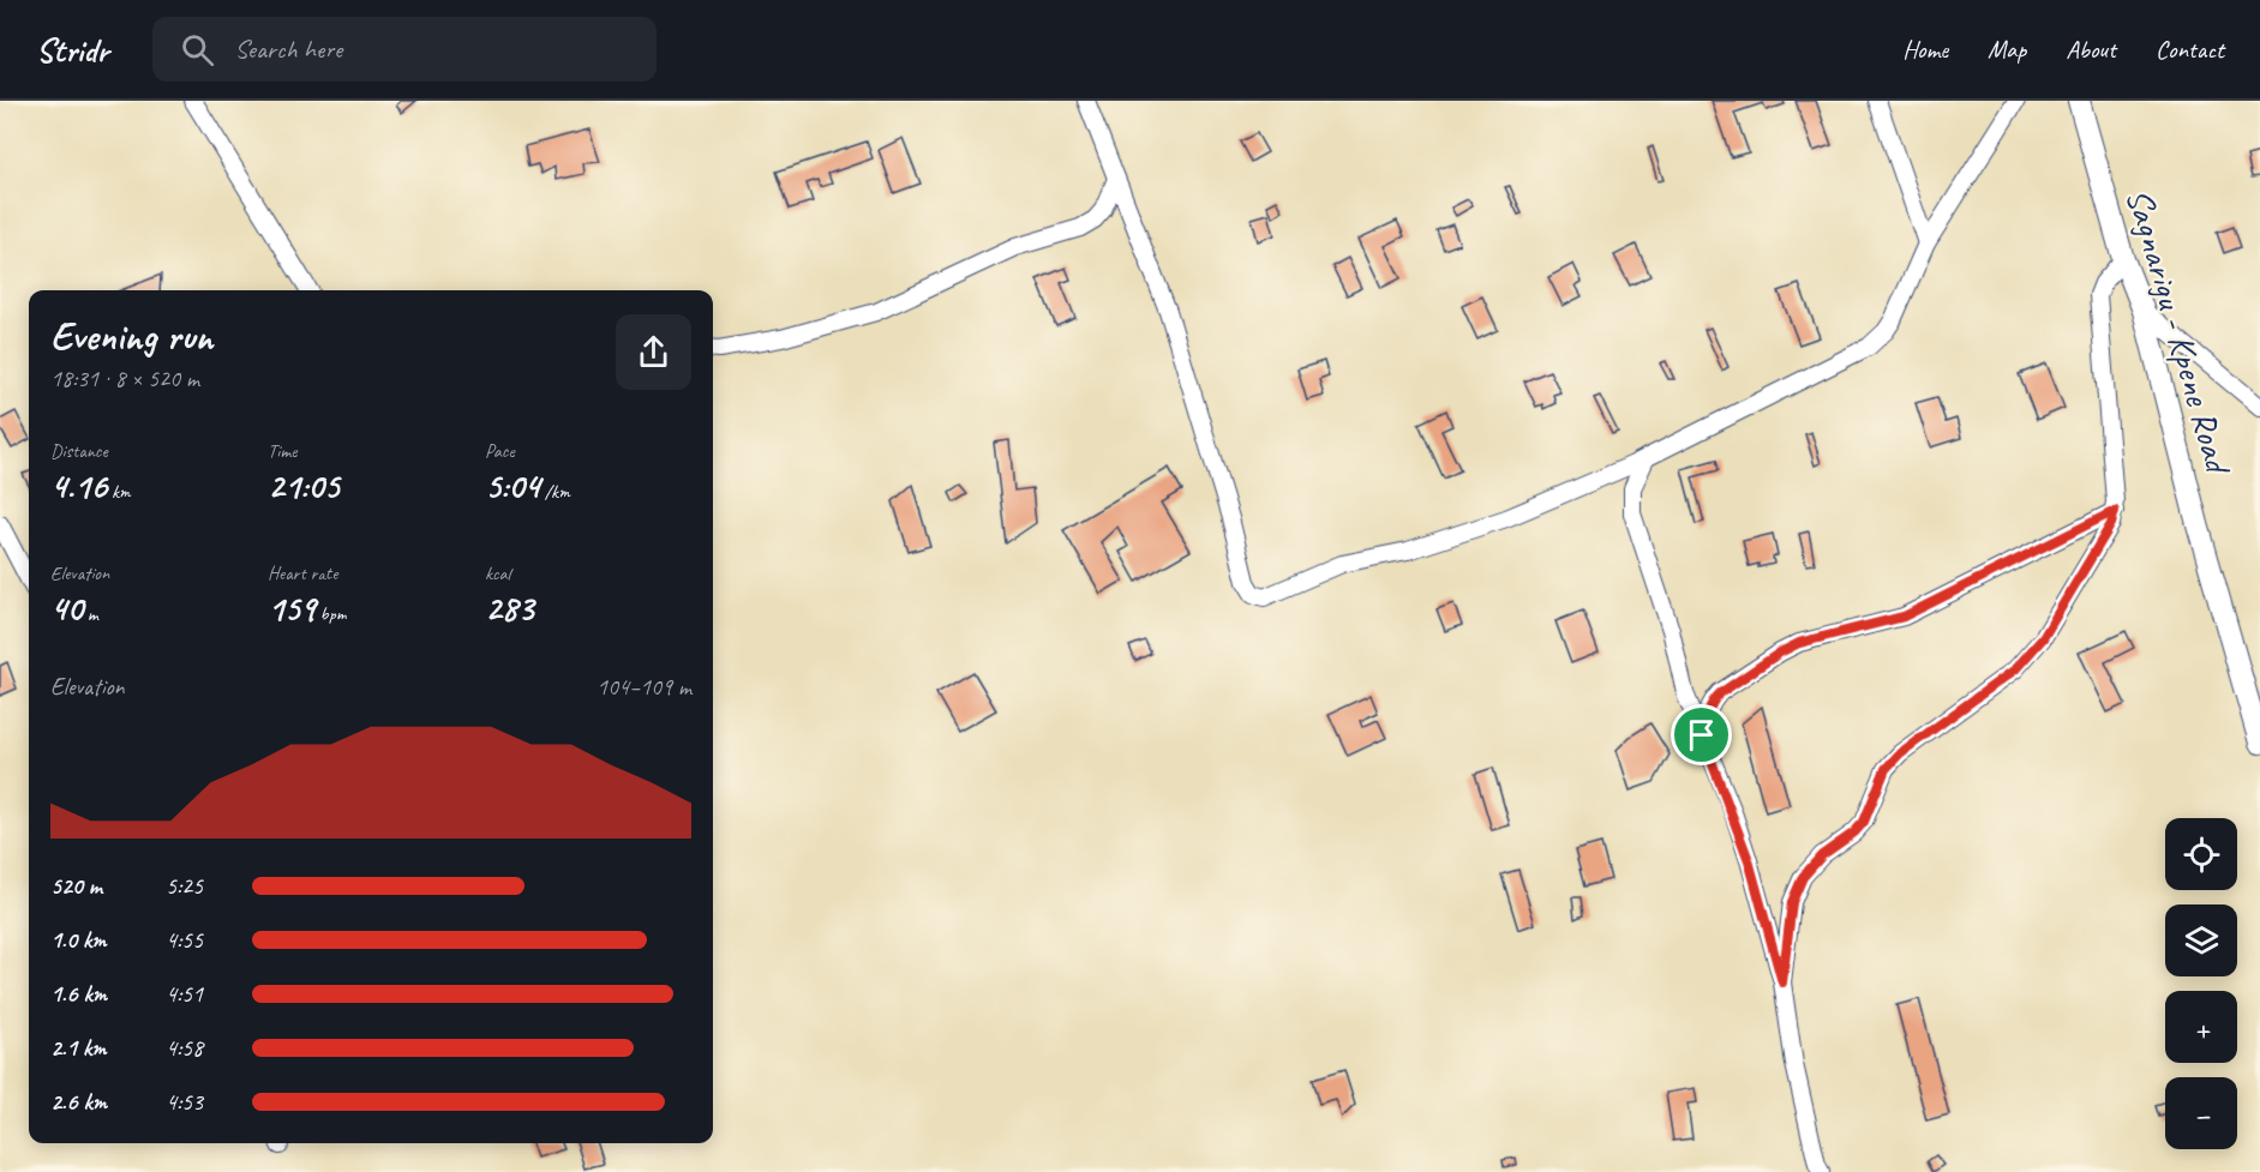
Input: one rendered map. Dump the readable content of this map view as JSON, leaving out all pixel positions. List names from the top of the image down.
{
  "streets": {
    "street": ["Sagnarigu - Kpene Road"]
  },
  "page": {
    "header": "Stridr",
    "search": "Search here",
    "nav": [
      "Home",
      "Map",
      "About",
      "Contact"
    ],
    "heading": ["Evening run", "18:31 · 8 × 520 m"],
    "stats": [
      ["Distance", "4.16 km"],
      ["Time", "21:05"],
      ["Pace", "5:04 /km"],
      ["Elevation", "40 m"],
      ["Heart rate", "159 bpm"],
      ["kcal", "283"]
    ],
    "chart": ["Elevation", "104–109 m"],
    "map_buttons": ["+", "−"],
    "list": [
      {
        "name": "520 m",
        "note": "5:25"
      },
      {
        "name": "1.0 km",
        "note": "4:55"
      },
      {
        "name": "1.6 km",
        "note": "4:51"
      },
      {
        "name": "2.1 km",
        "note": "4:58"
      },
      {
        "name": "2.6 km",
        "note": "4:53"
      }
    ]
  }
}
